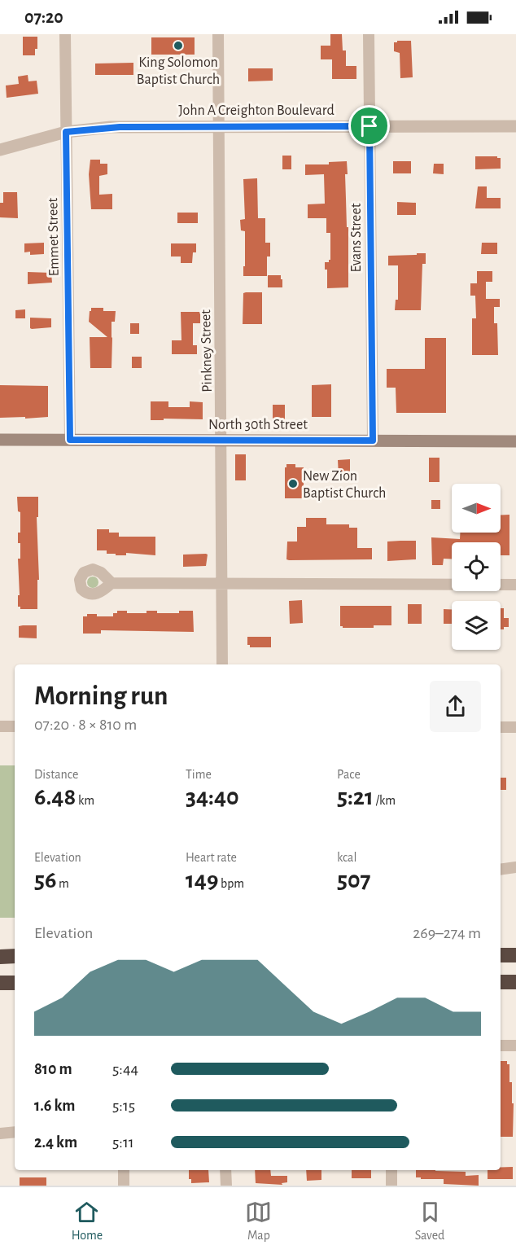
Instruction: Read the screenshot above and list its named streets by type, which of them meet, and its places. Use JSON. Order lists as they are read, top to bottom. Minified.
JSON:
{"streets":{"main road":["North 30th Street"],"street":["John A Creighton Boulevard","Emmet Street","Evans Street","Pinkney Street"]},"crossings":[["John A Creighton Boulevard","Emmet Street"],["John A Creighton Boulevard","Evans Street"],["John A Creighton Boulevard","Pinkney Street"],["Emmet Street","North 30th Street"],["Evans Street","North 30th Street"],["Pinkney Street","North 30th Street"]],"places":["King Solomon Baptist Church","New Zion Baptist Church"],"north":"right","page":{"status":"07:20","heading":["Morning run","07:20 · 8 × 810 m"],"stats":[["Distance","6.48 km"],["Time","34:40"],["Pace","5:21 /km"],["Elevation","56 m"],["Heart rate","149 bpm"],["kcal","507"]],"chart":["Elevation","269–274 m"],"list":[{"name":"810 m","note":"5:44"},{"name":"1.6 km","note":"5:15"},{"name":"2.4 km","note":"5:11"}],"tabs":["Home","Map","Saved"]}}
